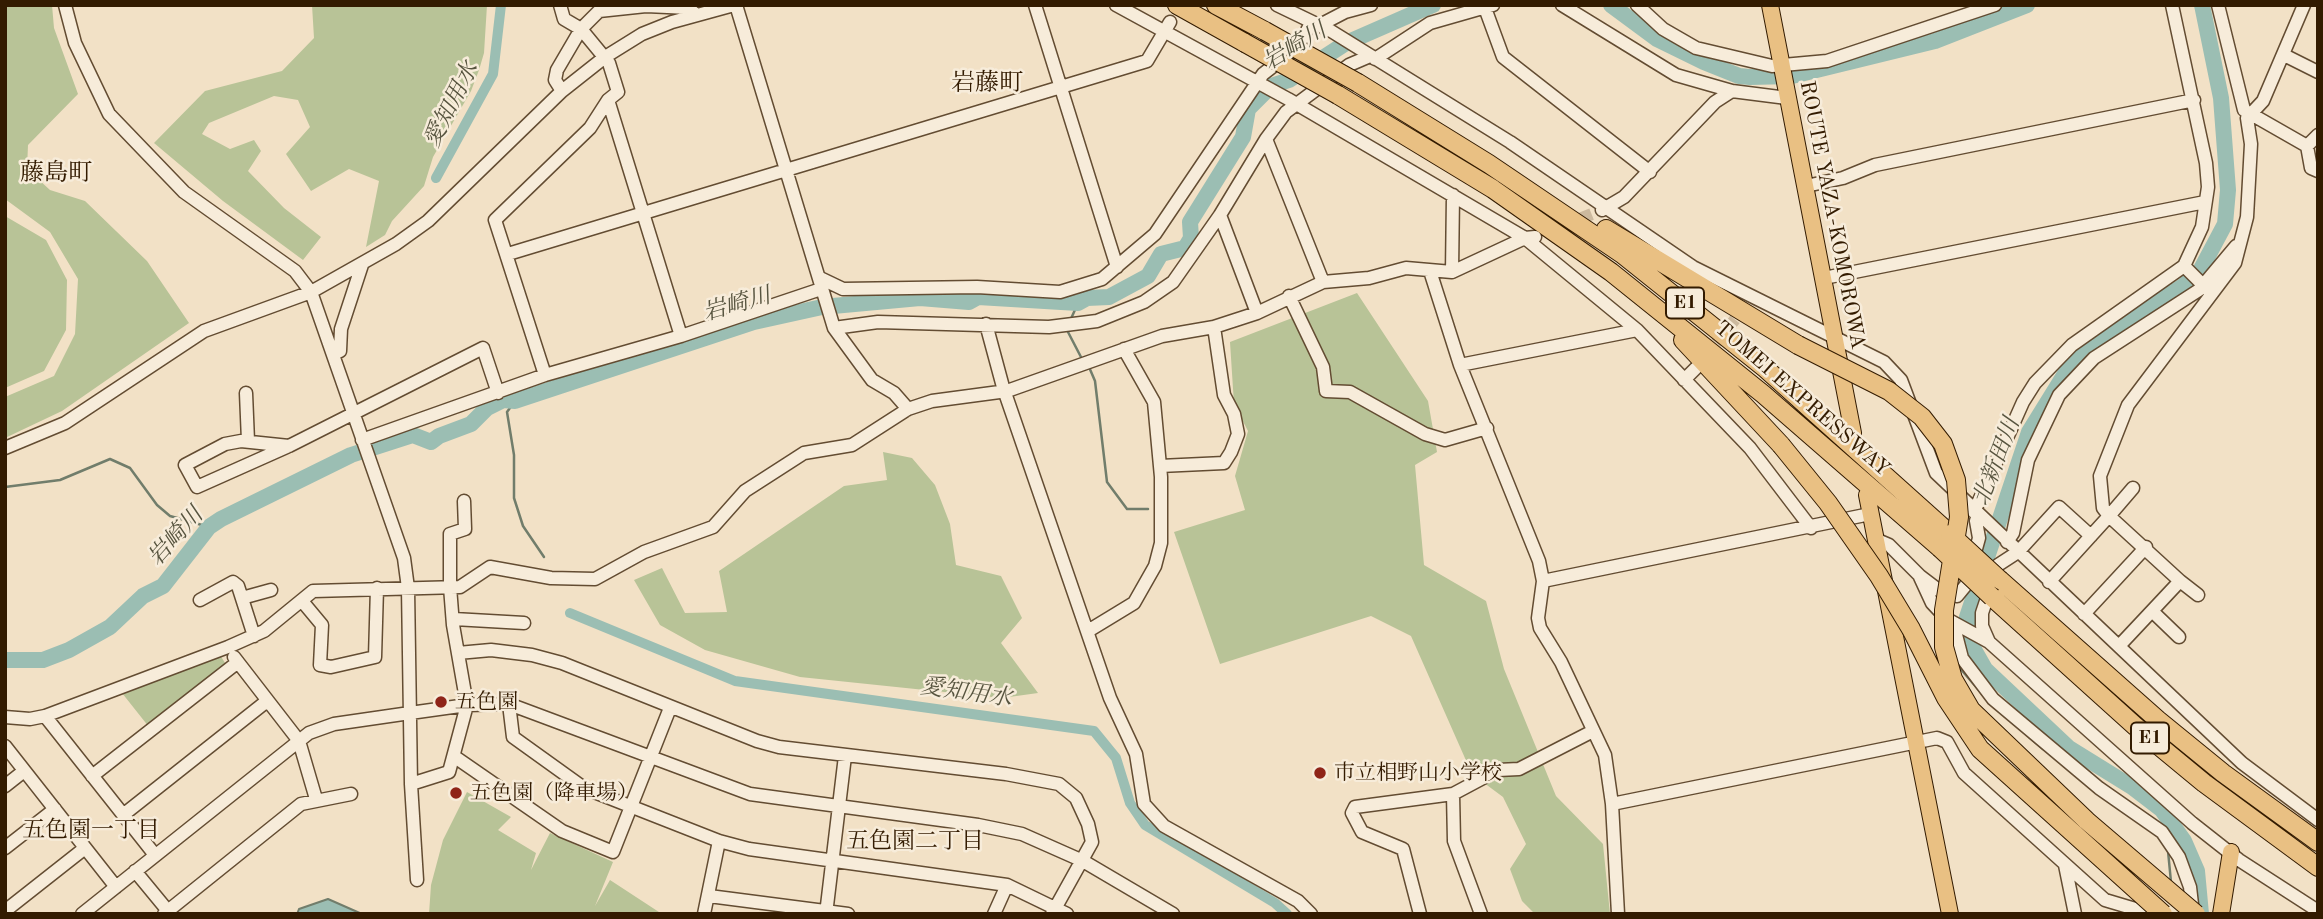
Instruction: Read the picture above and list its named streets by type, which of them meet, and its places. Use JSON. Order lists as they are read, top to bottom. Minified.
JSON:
{"streets":{"highway":["E1","TOMEI EXPRESSWAY"],"main road":["ROUTE YAZA-KOMOROWA"]},"districts":["岩藤町","藤島町","五色園一丁目","五色園二丁目"],"water":["岩崎川","愛知用水","北新田川"],"places":["五色園","市立相野山小学校","五色園（降車場）"]}
